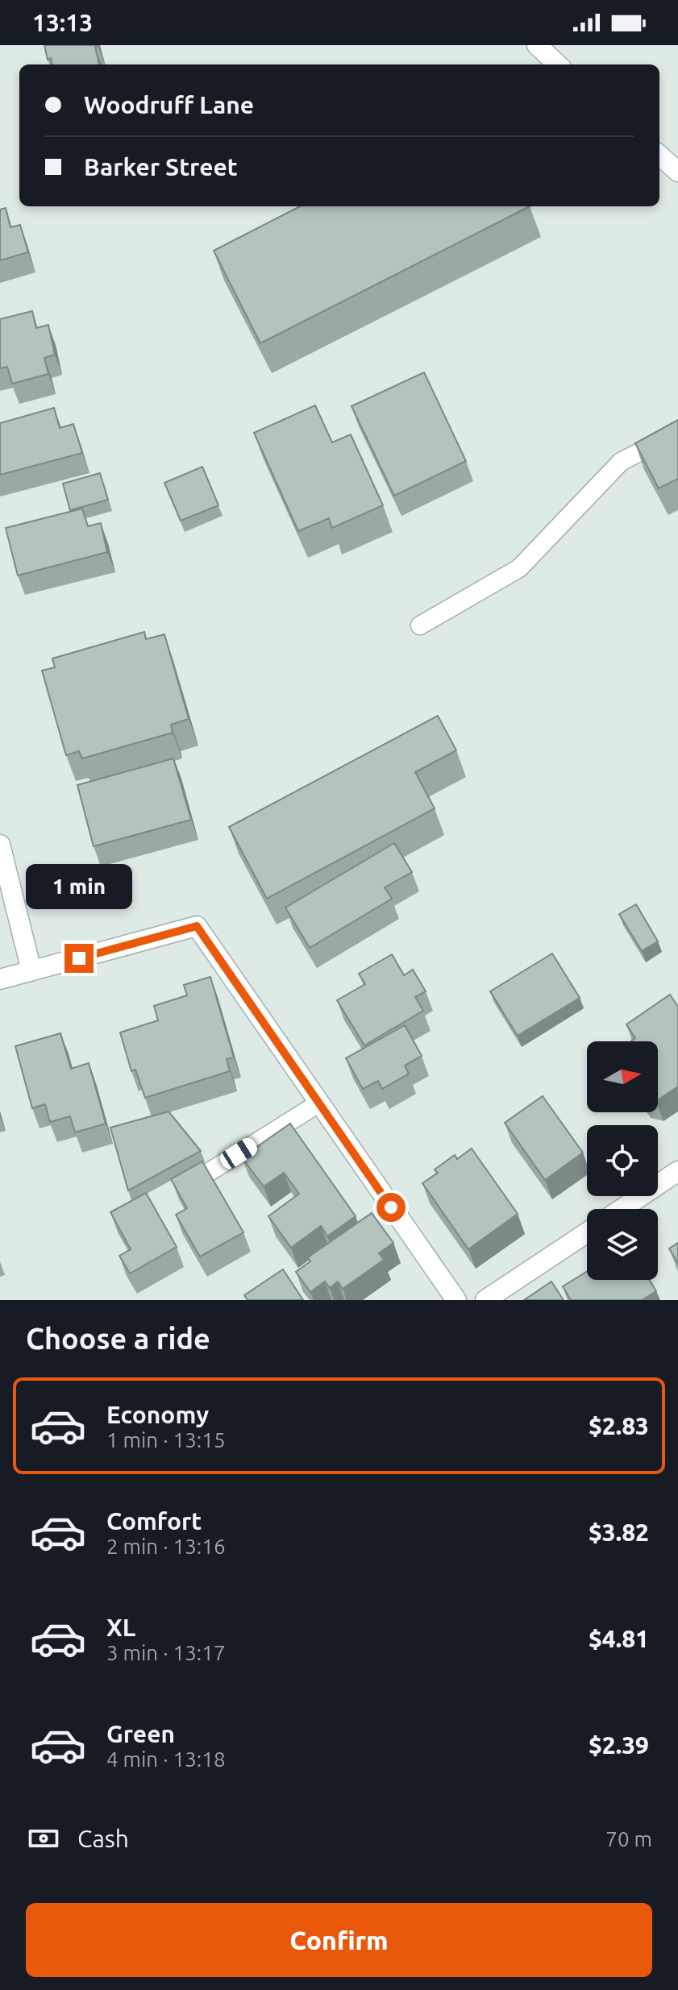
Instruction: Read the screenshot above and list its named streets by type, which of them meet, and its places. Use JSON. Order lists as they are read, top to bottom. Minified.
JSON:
{"north":"right","page":{"status":"13:13","banner":["Woodruff Lane","Barker Street"],"bubble":"1 min","heading":"Choose a ride","list":[{"name":"Economy","note":"1 min · 13:15","value":"$2.83"},{"name":"Comfort","note":"2 min · 13:16","value":"$3.82"},{"name":"XL","note":"3 min · 13:17","value":"$4.81"},{"name":"Green","note":"4 min · 13:18","value":"$2.39"}],"pay":["Cash","70 m"],"buttons":"Confirm"}}
